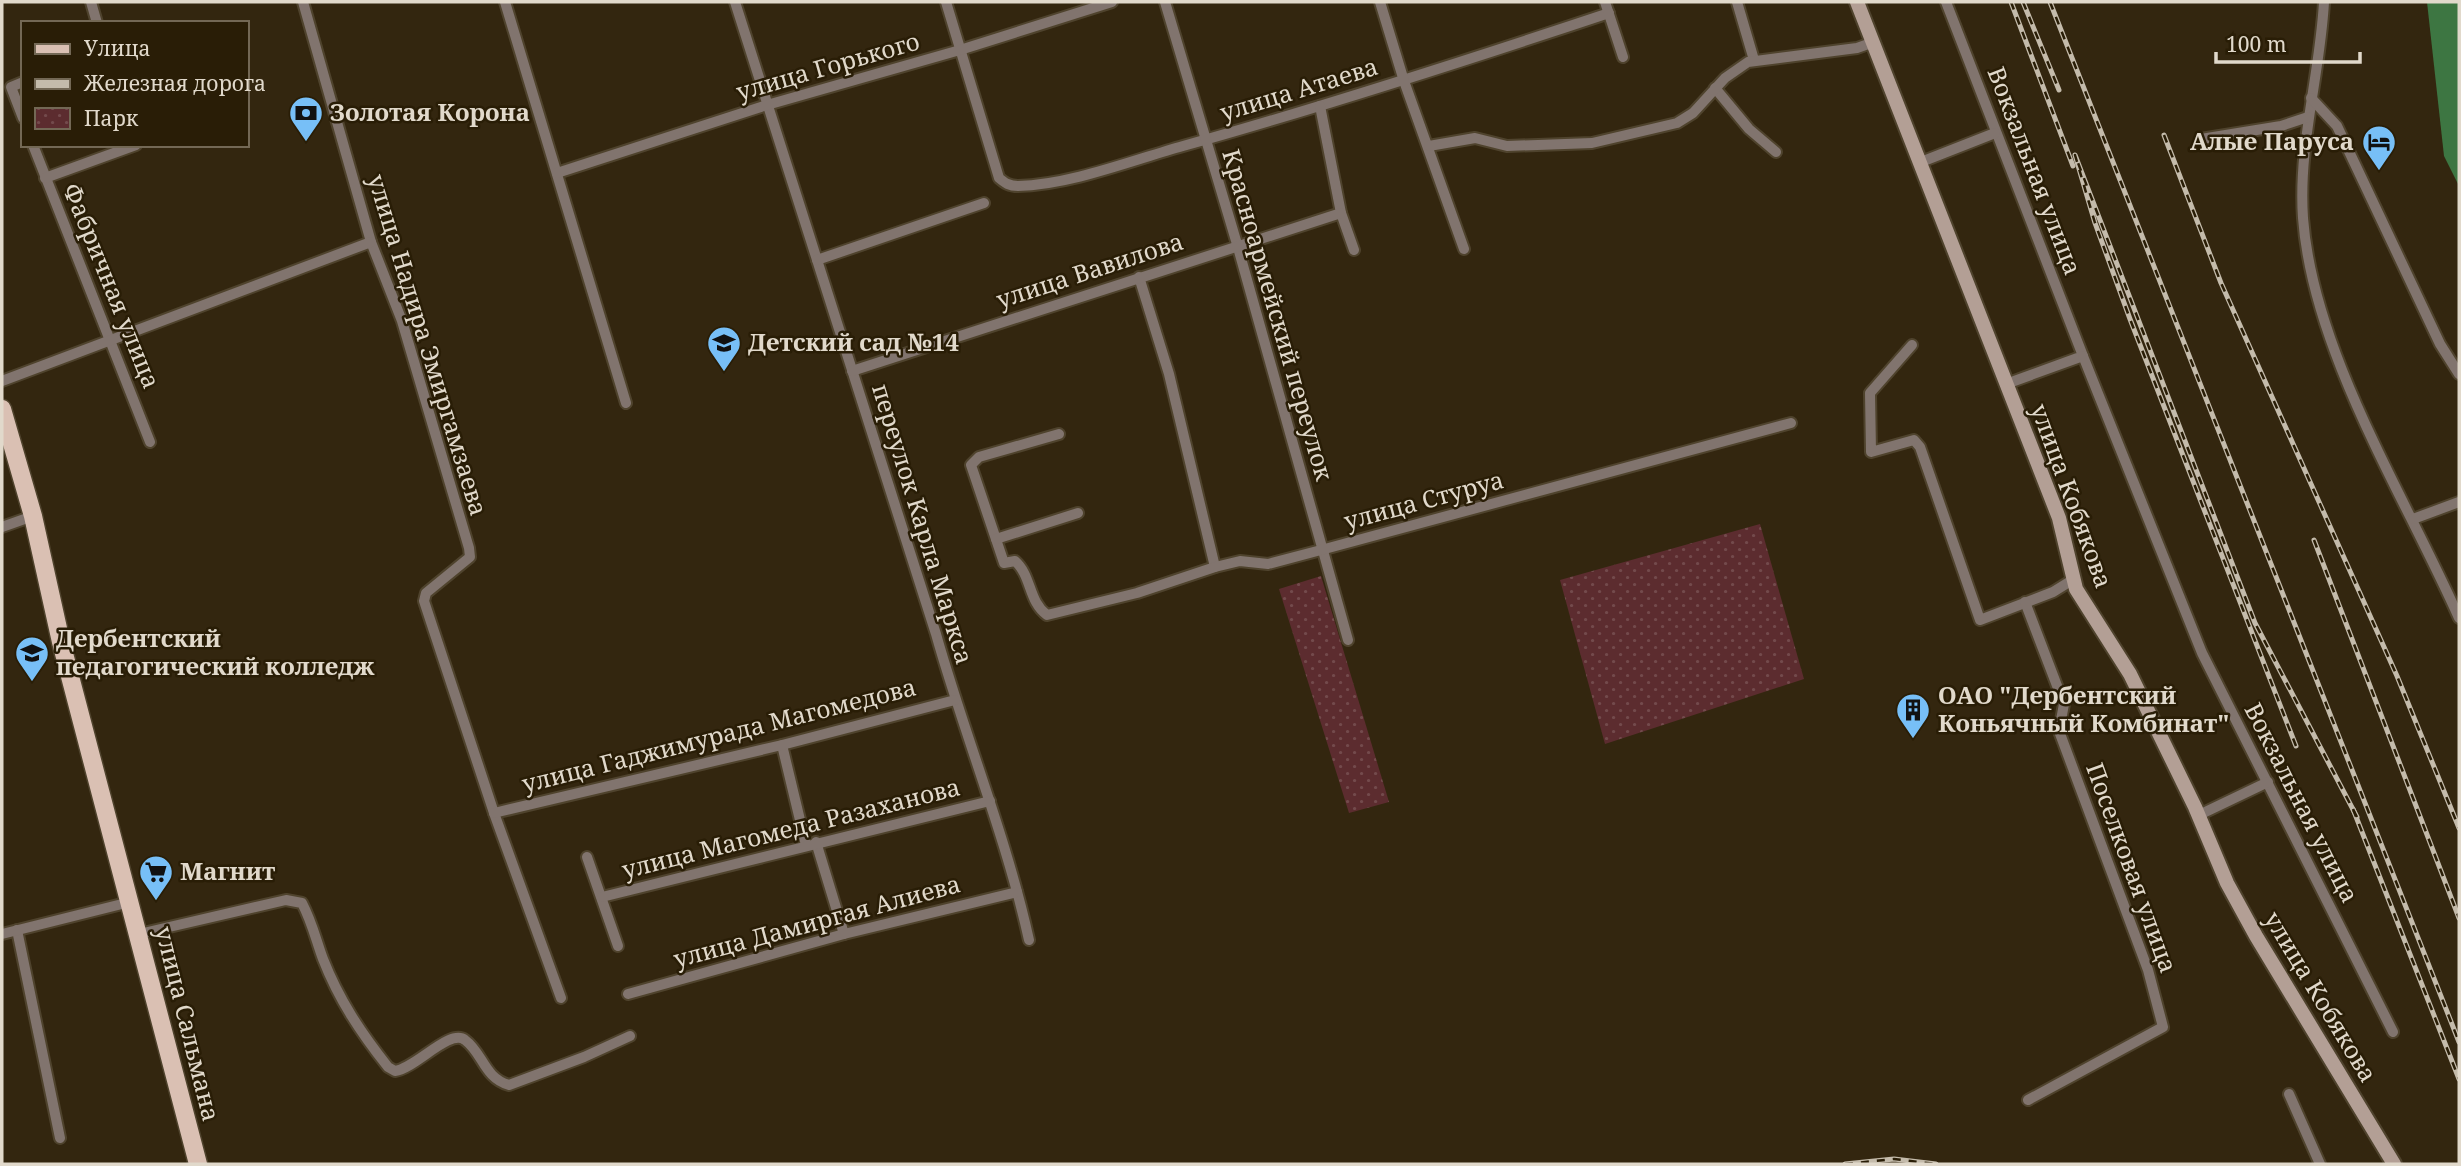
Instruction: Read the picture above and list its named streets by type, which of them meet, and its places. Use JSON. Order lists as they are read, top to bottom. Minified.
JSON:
{"streets":{"main road":["улица Сальмана"],"street":["улица Горького","улица Атаева","Вокзальная улица","улица Вавилова","Фабричная улица","Красноармейский переулок","улица Надира Эмиргамзаева","улица Кобякова","улица Стуруа","переулок Карла Маркса","улица Гаджимурада Магомедова","улица Магомеда Разаханова","Поселковая улица","улица Дамиргая Алиева"]},"crossings":[["улица Горького","улица Атаева"],["улица Горького","переулок Карла Маркса"],["улица Атаева","Красноармейский переулок"],["улица Вавилова","Красноармейский переулок"],["улица Вавилова","переулок Карла Маркса"],["Красноармейский переулок","улица Стуруа"],["улица Надира Эмиргамзаева","улица Гаджимурада Магомедова"],["переулок Карла Маркса","улица Гаджимурада Магомедова"],["переулок Карла Маркса","улица Магомеда Разаханова"],["переулок Карла Маркса","улица Дамиргая Алиева"]],"places":{"bank":["Золотая Корона"],"hotel":["Алые Паруса"],"school or university":["Детский сад №14","Дербентский педагогический колледж"],"building":["ОАО \"Дербентский Коньячный Комбинат\""],"supermarket":["Магнит"]},"legend":["Улица","Железная дорога","Парк"],"scale_bar":"100 m"}
